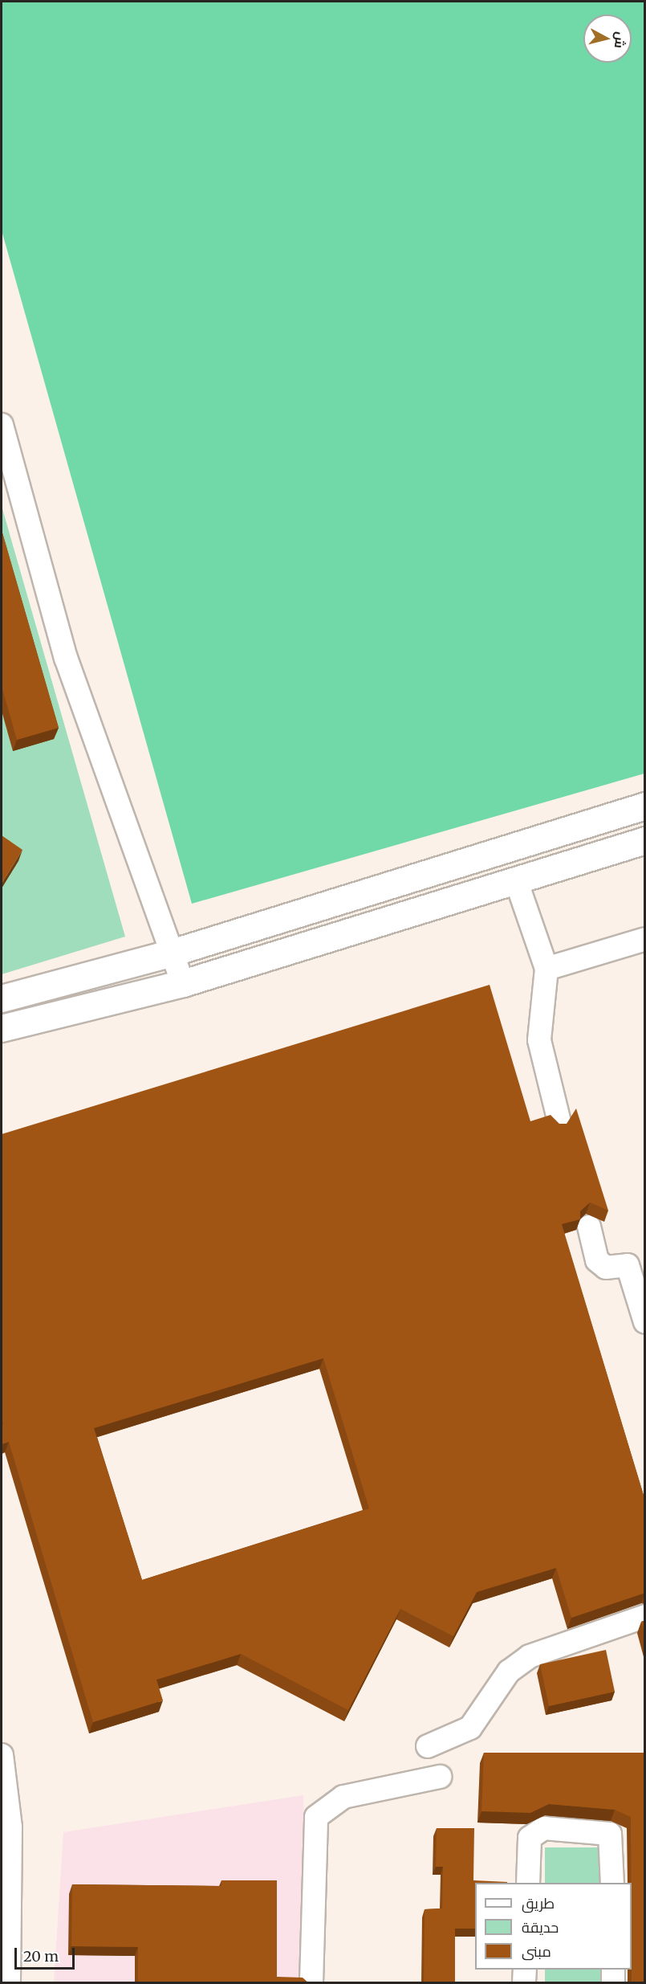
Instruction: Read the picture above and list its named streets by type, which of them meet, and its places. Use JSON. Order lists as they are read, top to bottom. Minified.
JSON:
{"legend":["طريق","حديقة","مبنى"],"scale_bar":"20 m","north":"right"}
